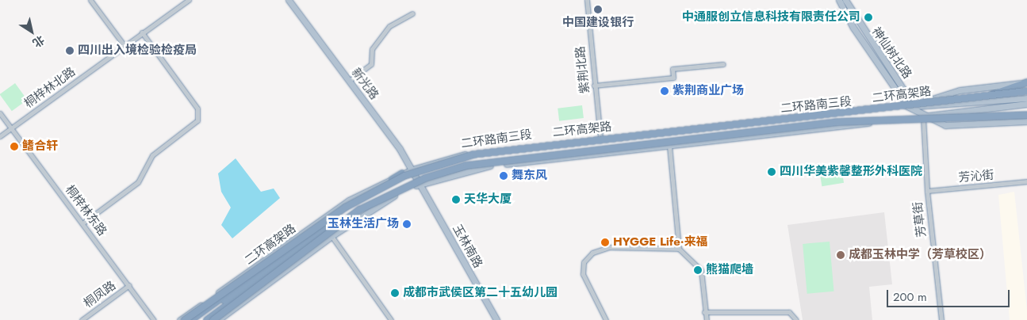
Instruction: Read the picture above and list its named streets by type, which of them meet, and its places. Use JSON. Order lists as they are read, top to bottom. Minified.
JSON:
{"streets":{"highway":["二环高架路"],"main road":["神仙树北路","新光路","二环路南三段","玉林南路"],"street":["紫荆北路","桐梓林北路","芳沁街","桐梓林东路","芳草街","桐凤路"]},"crossings":[["神仙树北路","二环路南三段"],["神仙树北路","芳草街"],["紫荆北路","二环路南三段"],["新光路","二环路南三段"],["新光路","玉林南路"],["桐梓林北路","桐梓林东路"],["二环高架路","二环路南三段"],["二环路南三段","芳草街"],["二环路南三段","玉林南路"],["芳沁街","芳草街"],["桐梓林东路","桐凤路"]],"places":["中国建设银行","中通服创立信息科技有限责任公司","四川出入境检验检疫局","紫荆商业广场","鳍合轩","四川华美紫馨整形外科医院","舞东风","天华大厦","玉林生活广场","HYGGE Life·来福","成都玉林中学（芳草校区）","熊猫爬墙","成都市武侯区第二十五幼儿园"],"scale_bar":"200 m","north":"bottom right"}
